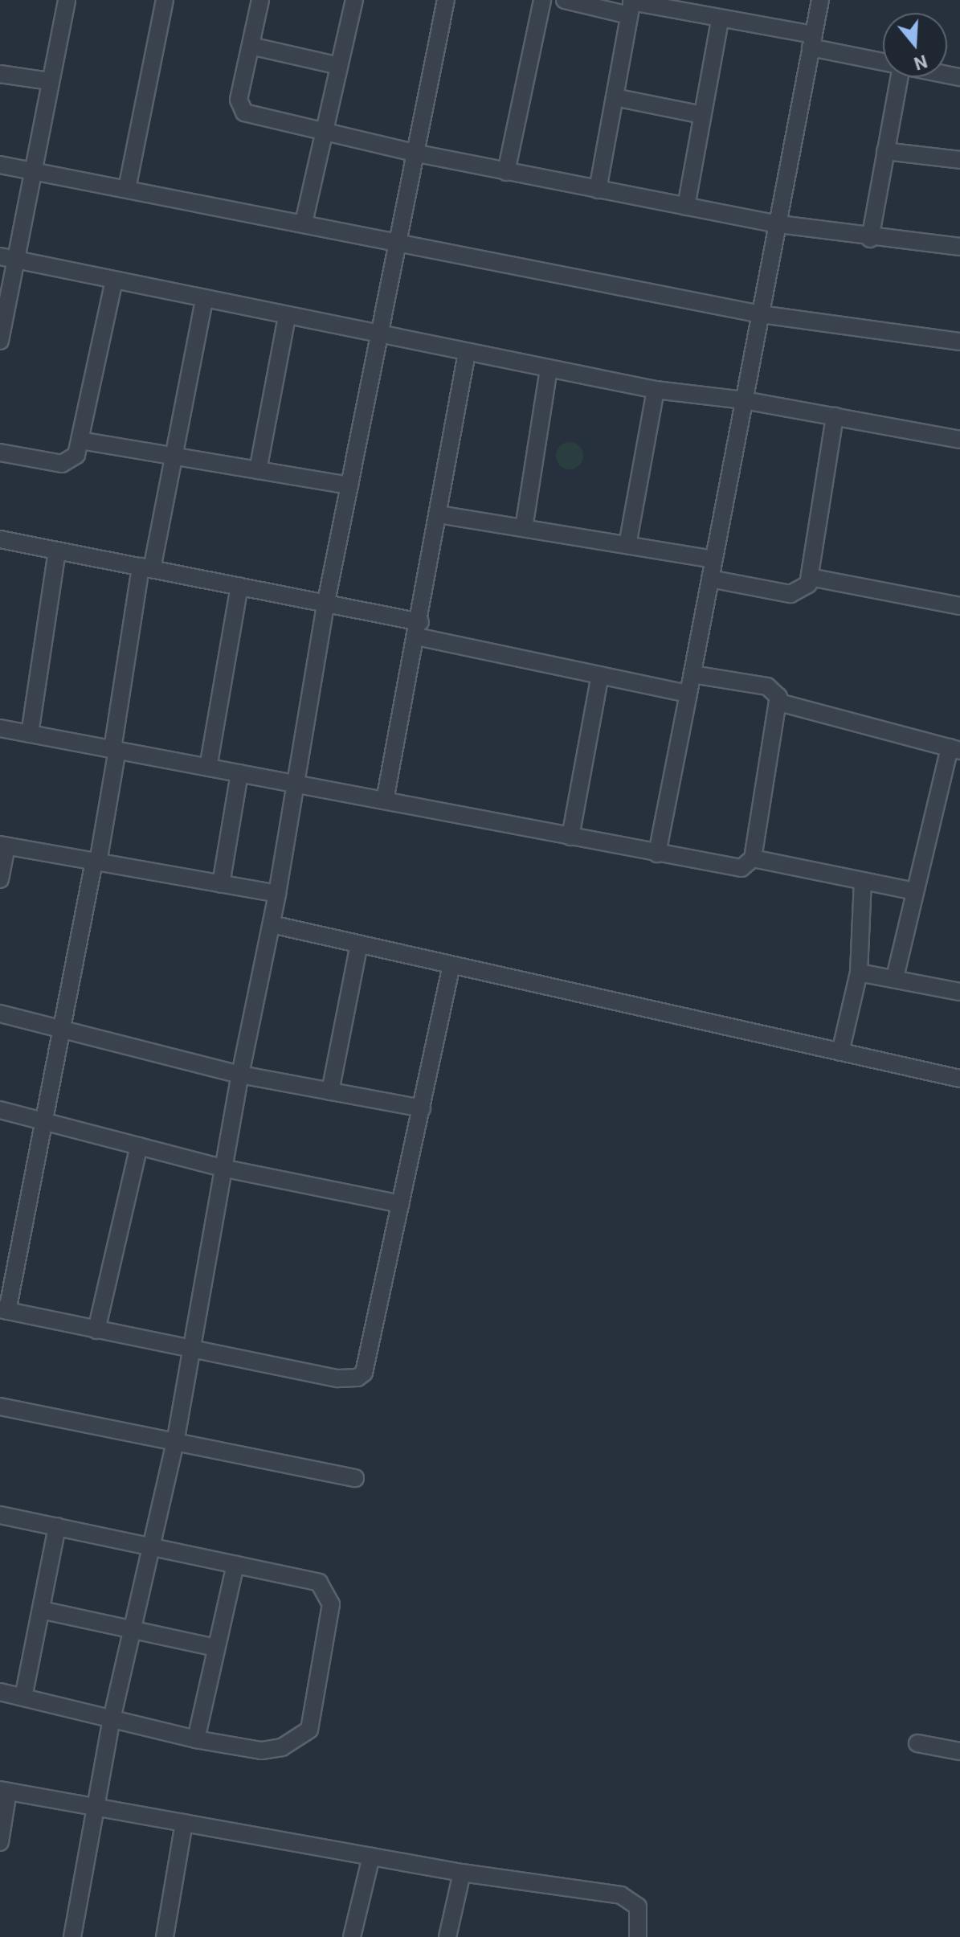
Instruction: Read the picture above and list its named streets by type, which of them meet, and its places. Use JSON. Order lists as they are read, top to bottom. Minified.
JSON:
{"north":"bottom"}
